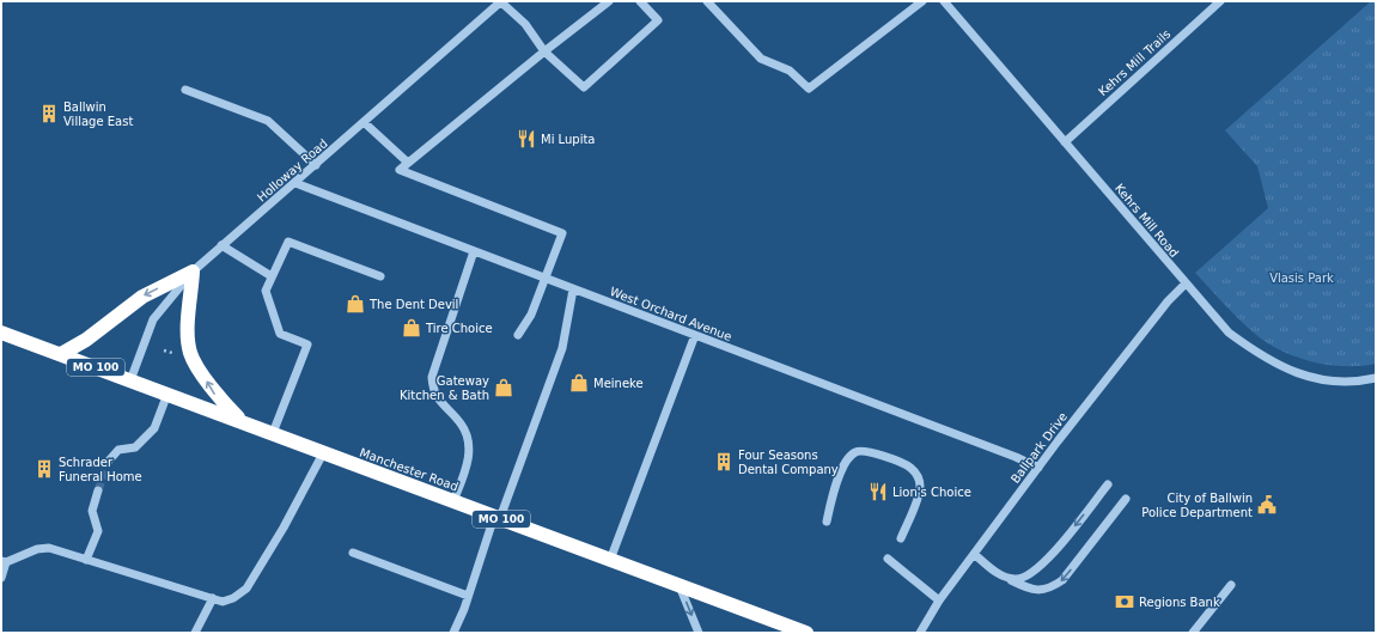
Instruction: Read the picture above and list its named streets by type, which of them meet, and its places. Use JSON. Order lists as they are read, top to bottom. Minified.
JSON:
{"streets":{"highway":["MO 100","Manchester Road"],"street":["Kehrs Mill Trails","Holloway Road","Kehrs Mill Road","West Orchard Avenue","Ballpark Drive"]},"crossings":[["Kehrs Mill Trails","Kehrs Mill Road"],["Holloway Road","West Orchard Avenue"],["Holloway Road","Manchester Road"],["Kehrs Mill Road","Ballpark Drive"],["West Orchard Avenue","Ballpark Drive"]],"parks":["Vlasis Park"],"places":{"building":["Ballwin Village East","Four Seasons Dental Company","Schrader Funeral Home"],"restaurant":["Mi Lupita","Lion's Choice"],"shop":["The Dent Devil","Tire Choice","Meineke","Gateway Kitchen & Bath"],"public building":["City of Ballwin Police Department"],"bank":["Regions Bank"]}}
